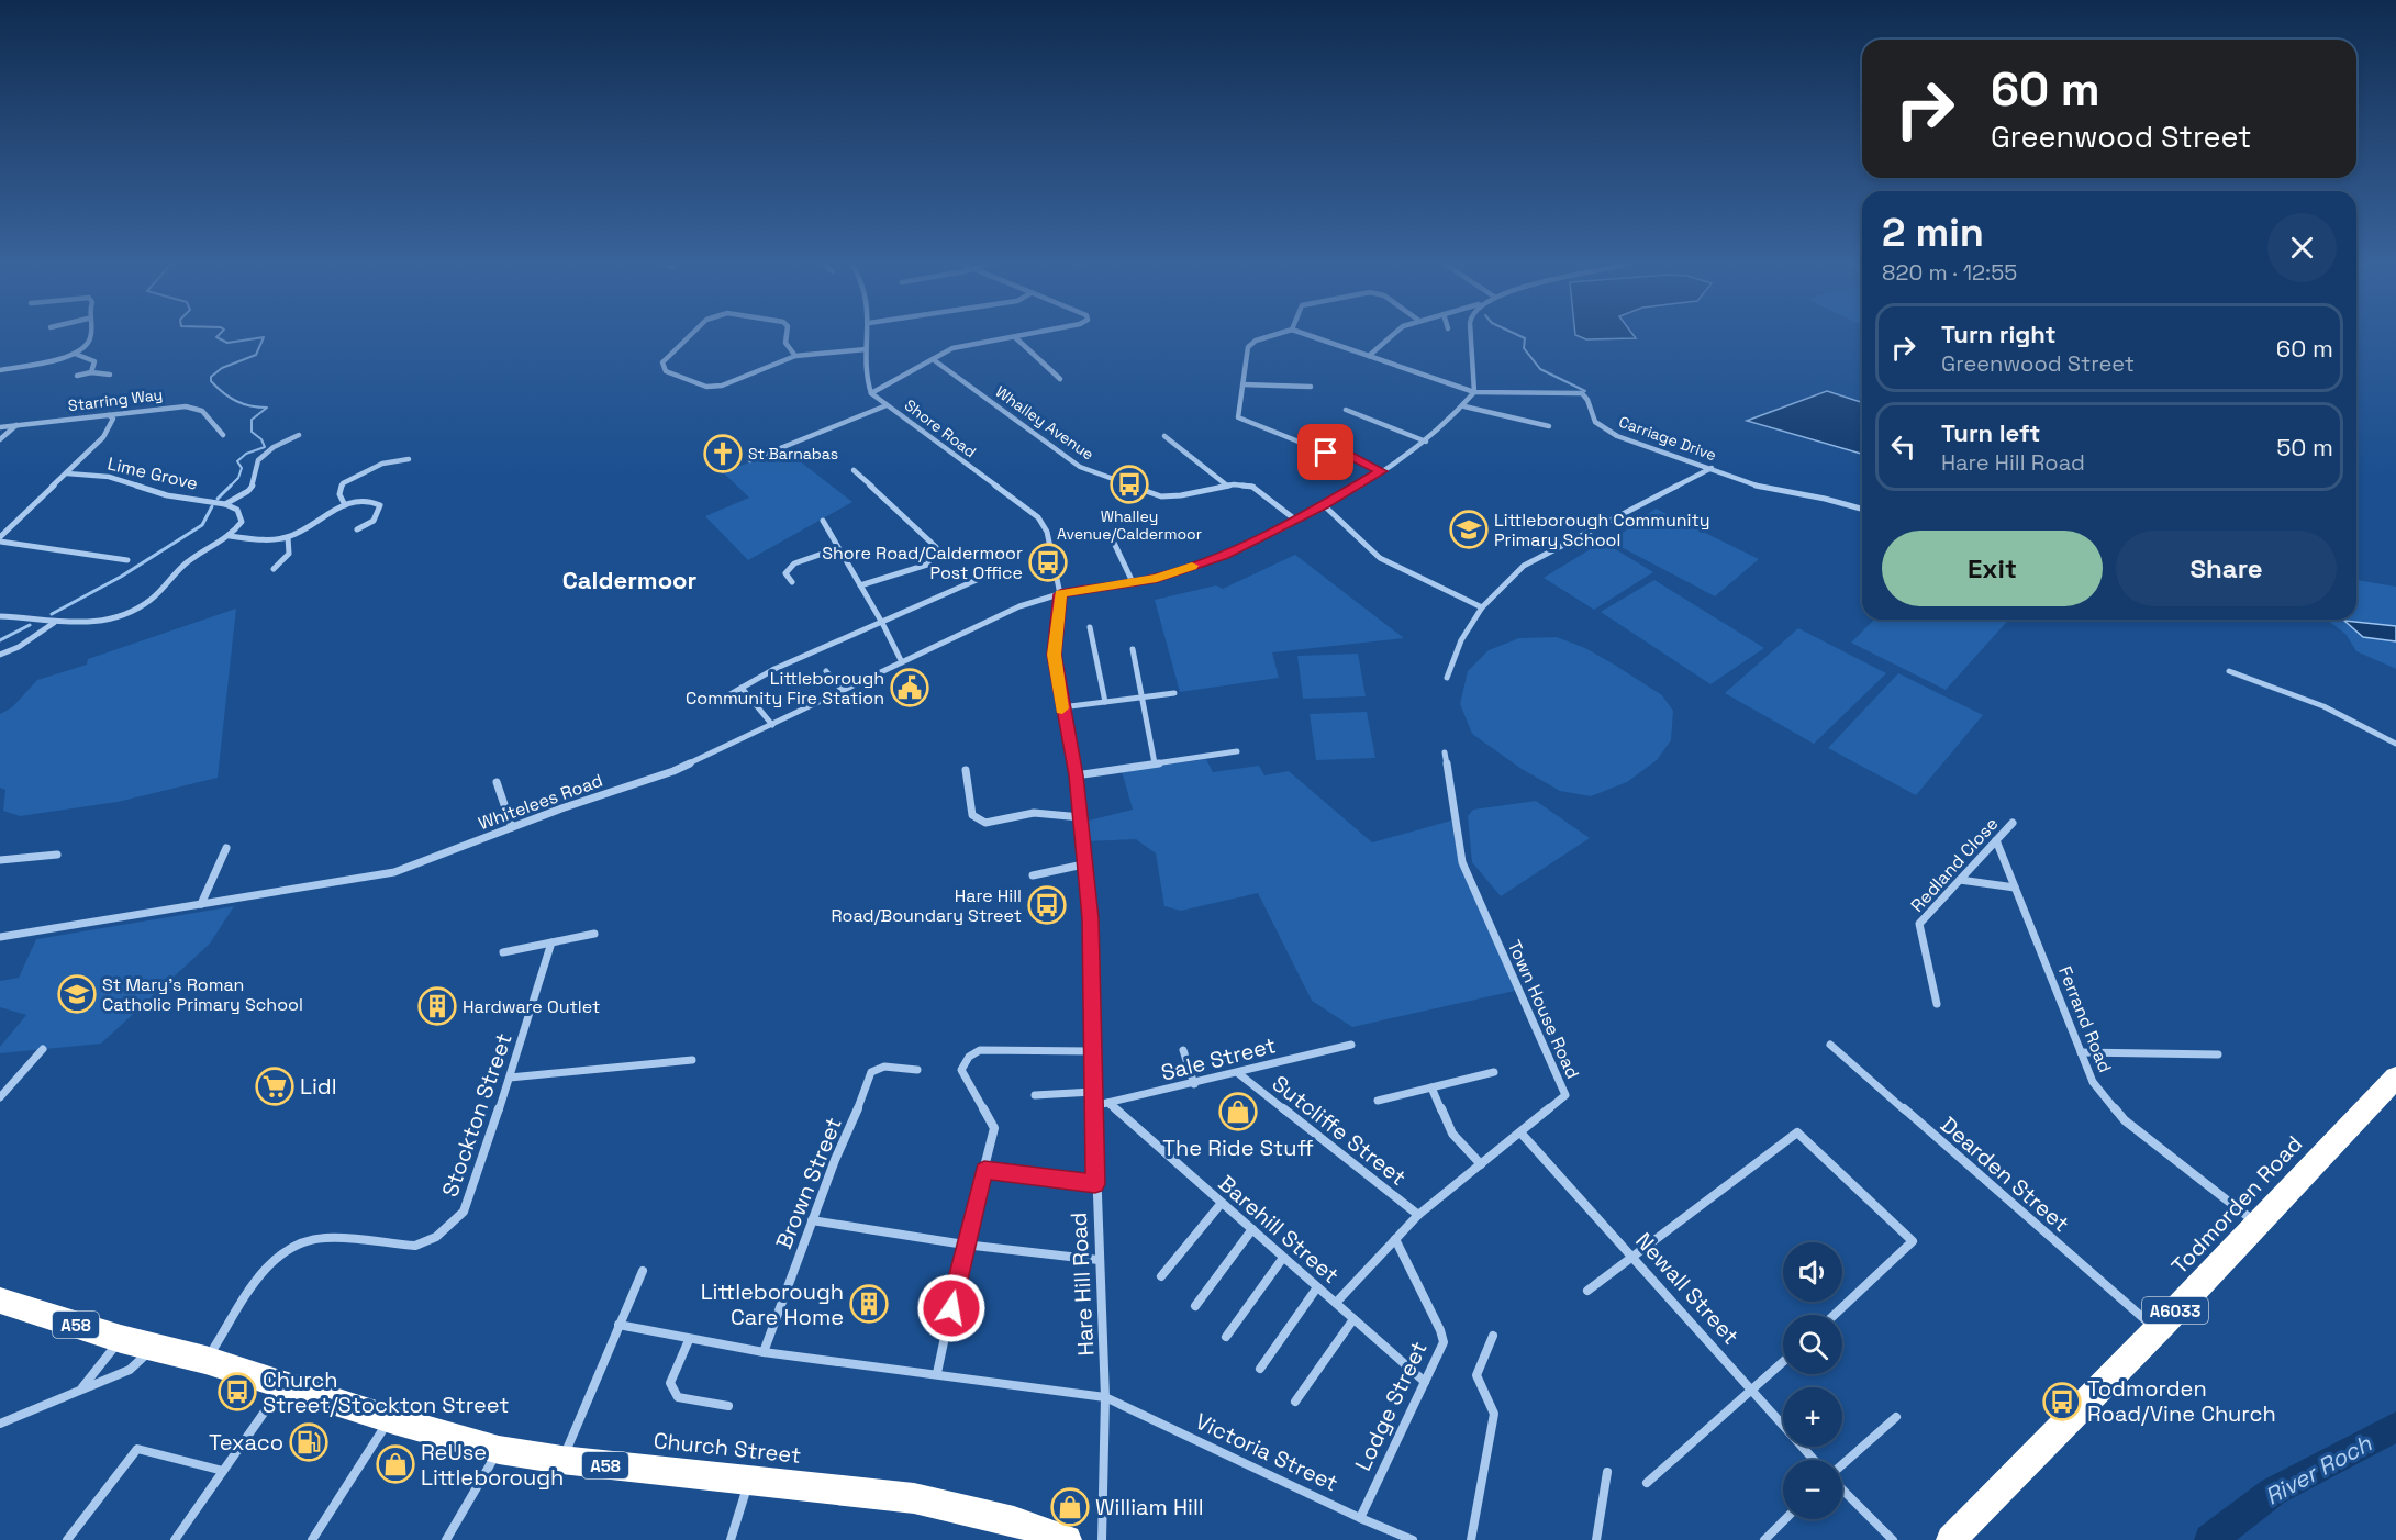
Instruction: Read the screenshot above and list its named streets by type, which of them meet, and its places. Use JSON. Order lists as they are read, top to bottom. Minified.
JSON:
{"streets":{"highway":["Todmorden Road","A6033","A58","Church Street"],"street":["Starring Way","Whalley Avenue","Shore Road","Carriage Drive","Lime Grove","Whitelees Road","Redland Close","Town House Road","Ferrand Road","Sale Street","Stockton Street","Sutcliffe Street","Dearden Street","Brown Street","Barehill Street","Hare Hill Road","Newall Street","Lodge Street","Victoria Street"]},"crossings":[["Whalley Avenue","Whitelees Road"],["Shore Road","Whitelees Road"],["Shore Road","Hare Hill Road"],["Carriage Drive","Whitelees Road"],["Whitelees Road","Hare Hill Road"],["Redland Close","Ferrand Road"],["Town House Road","Sutcliffe Street"],["Town House Road","Barehill Street"],["Town House Road","Newall Street"],["Town House Road","Lodge Street"],["Ferrand Road","Todmorden Road"],["Sale Street","Sutcliffe Street"],["Sale Street","Barehill Street"],["Sale Street","Hare Hill Road"],["Stockton Street","Church Street"],["Dearden Street","Todmorden Road"],["Brown Street","Victoria Street"],["Barehill Street","Lodge Street"],["Hare Hill Road","Victoria Street"],["A58","Church Street"],["Lodge Street","Victoria Street"]],"districts":["Caldermoor"],"water":["River Roch"],"places":{"church":["St Barnabas"],"bus stop":["Whalley Avenue/Caldermoor","Shore Road/Caldermoor Post Office","Hare Hill Road/Boundary Street","Church Street/Stockton Street","Todmorden Road/Vine Church"],"school or university":["Littleborough Community Primary School","St Mary's Roman Catholic Primary School"],"public building":["Littleborough Community Fire Station"],"building":["Hardware Outlet","Littleborough Care Home"],"supermarket":["Lidl"],"shop":["The Ride Stuff","ReUse Littleborough","William Hill"],"fuel station":["Texaco"]},"page":{"turn":["60 m","Greenwood Street"],"heading":["2 min","820 m · 12:55"],"list":[{"name":"Turn right","note":"Greenwood Street","value":"60 m"},{"name":"Turn left","note":"Hare Hill Road","value":"50 m"}],"buttons":["Exit","Share"],"map_buttons":["+","−"]}}
